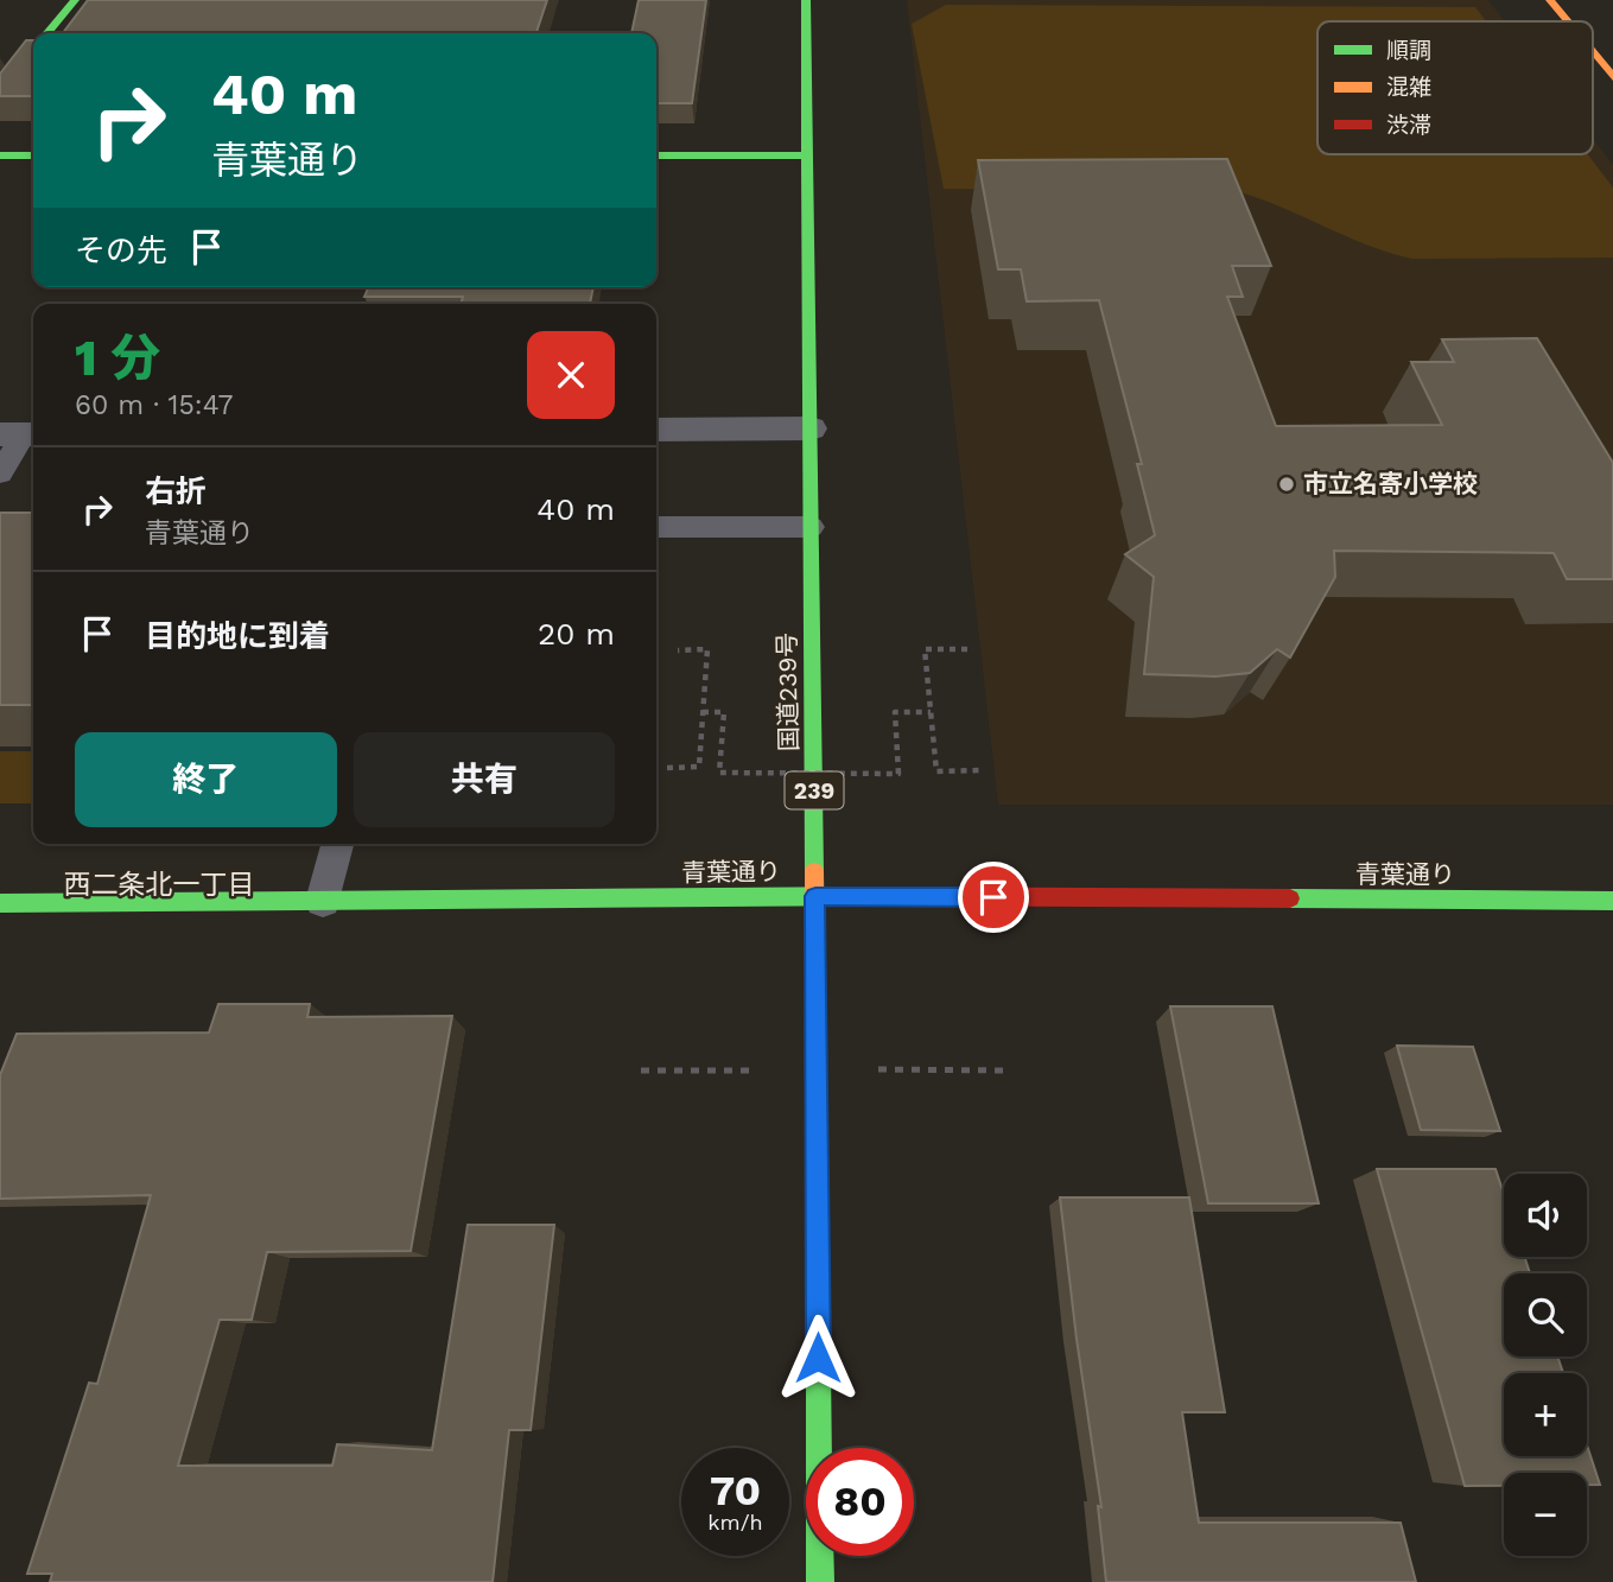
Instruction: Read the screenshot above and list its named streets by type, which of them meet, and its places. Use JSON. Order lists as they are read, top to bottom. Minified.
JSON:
{"streets":{"main road":["国道239号","239","青葉通り"]},"crossings":[["国道239号","青葉通り"]],"districts":["西二条北一丁目"],"places":["市立名寄小学校"],"legend":["順調","混雑","渋滞"],"page":{"turn":["40 m","青葉通り"],"then":"その先","heading":["1 分","60 m · 15:47"],"list":[{"name":"右折","note":"青葉通り","value":"40 m"},{"name":"目的地に到着","value":"20 m"}],"buttons":["終了","共有"],"map_buttons":["+","−"],"speed":"70 km/h","limit":"80"}}
